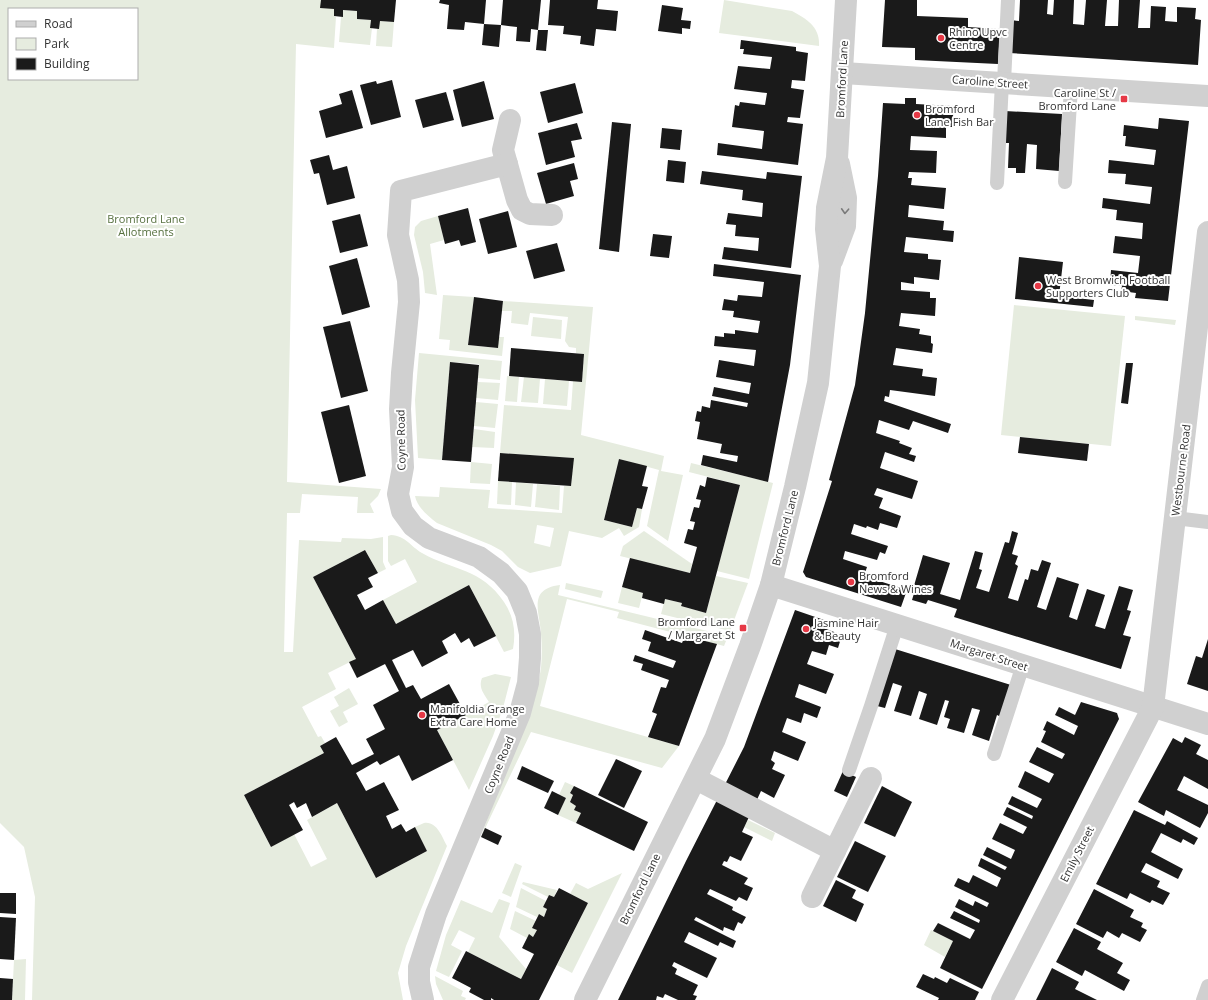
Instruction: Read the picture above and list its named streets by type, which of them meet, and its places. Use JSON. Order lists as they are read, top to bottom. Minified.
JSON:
{"streets":{"street":["Bromford Lane","Caroline Street","Coyne Road","Westbourne Road","Margaret Street","Emily Street"]},"crossings":[["Bromford Lane","Caroline Street"],["Bromford Lane","Margaret Street"],["Westbourne Road","Margaret Street"],["Westbourne Road","Emily Street"],["Margaret Street","Emily Street"]],"parks":["Bromford Lane Allotments"],"places":{"other":["Rhino Upvc Centre","Bromford Lane Fish Bar","West Bromwich Football Supporters Club","Bromford News & Wines","Jasmine Hair & Beauty","Manifoldia Grange Extra Care Home"],"transit":["Caroline St / Bromford Lane","Bromford Lane / Margaret St"]},"legend":["Road","Park","Building"]}
